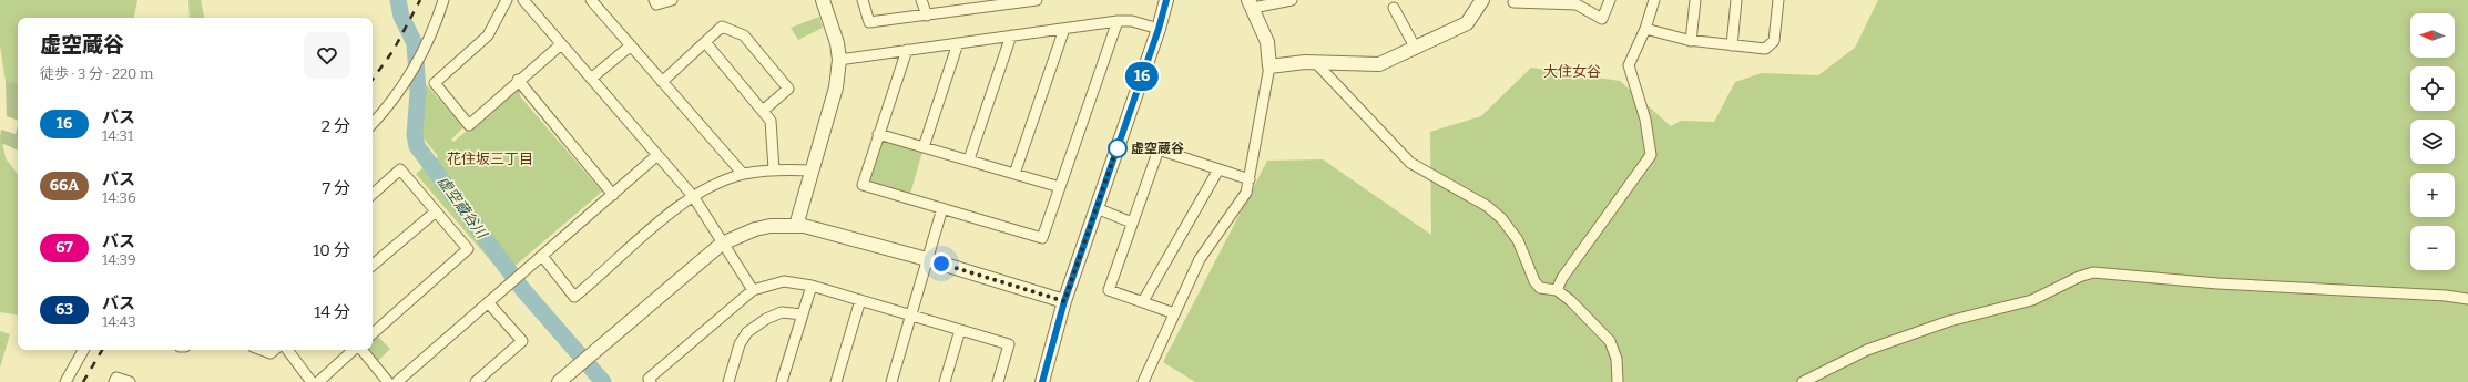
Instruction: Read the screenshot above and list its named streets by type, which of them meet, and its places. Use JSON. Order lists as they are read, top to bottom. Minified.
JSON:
{"districts":["大住女谷","花住坂三丁目"],"water":["虚空蔵谷川"],"places":["虚空蔵谷"],"lines":["bus line 16"],"north":"left","page":{"on_map":"16","map_buttons":["+","−"],"heading":["虚空蔵谷","徒歩 · 3 分 · 220 m"],"list":[{"mark":"16","name":"バス","note":"14:31","value":"2 分"},{"mark":"66A","name":"バス","note":"14:36","value":"7 分"},{"mark":"67","name":"バス","note":"14:39","value":"10 分"},{"mark":"63","name":"バス","note":"14:43","value":"14 分"}]}}
